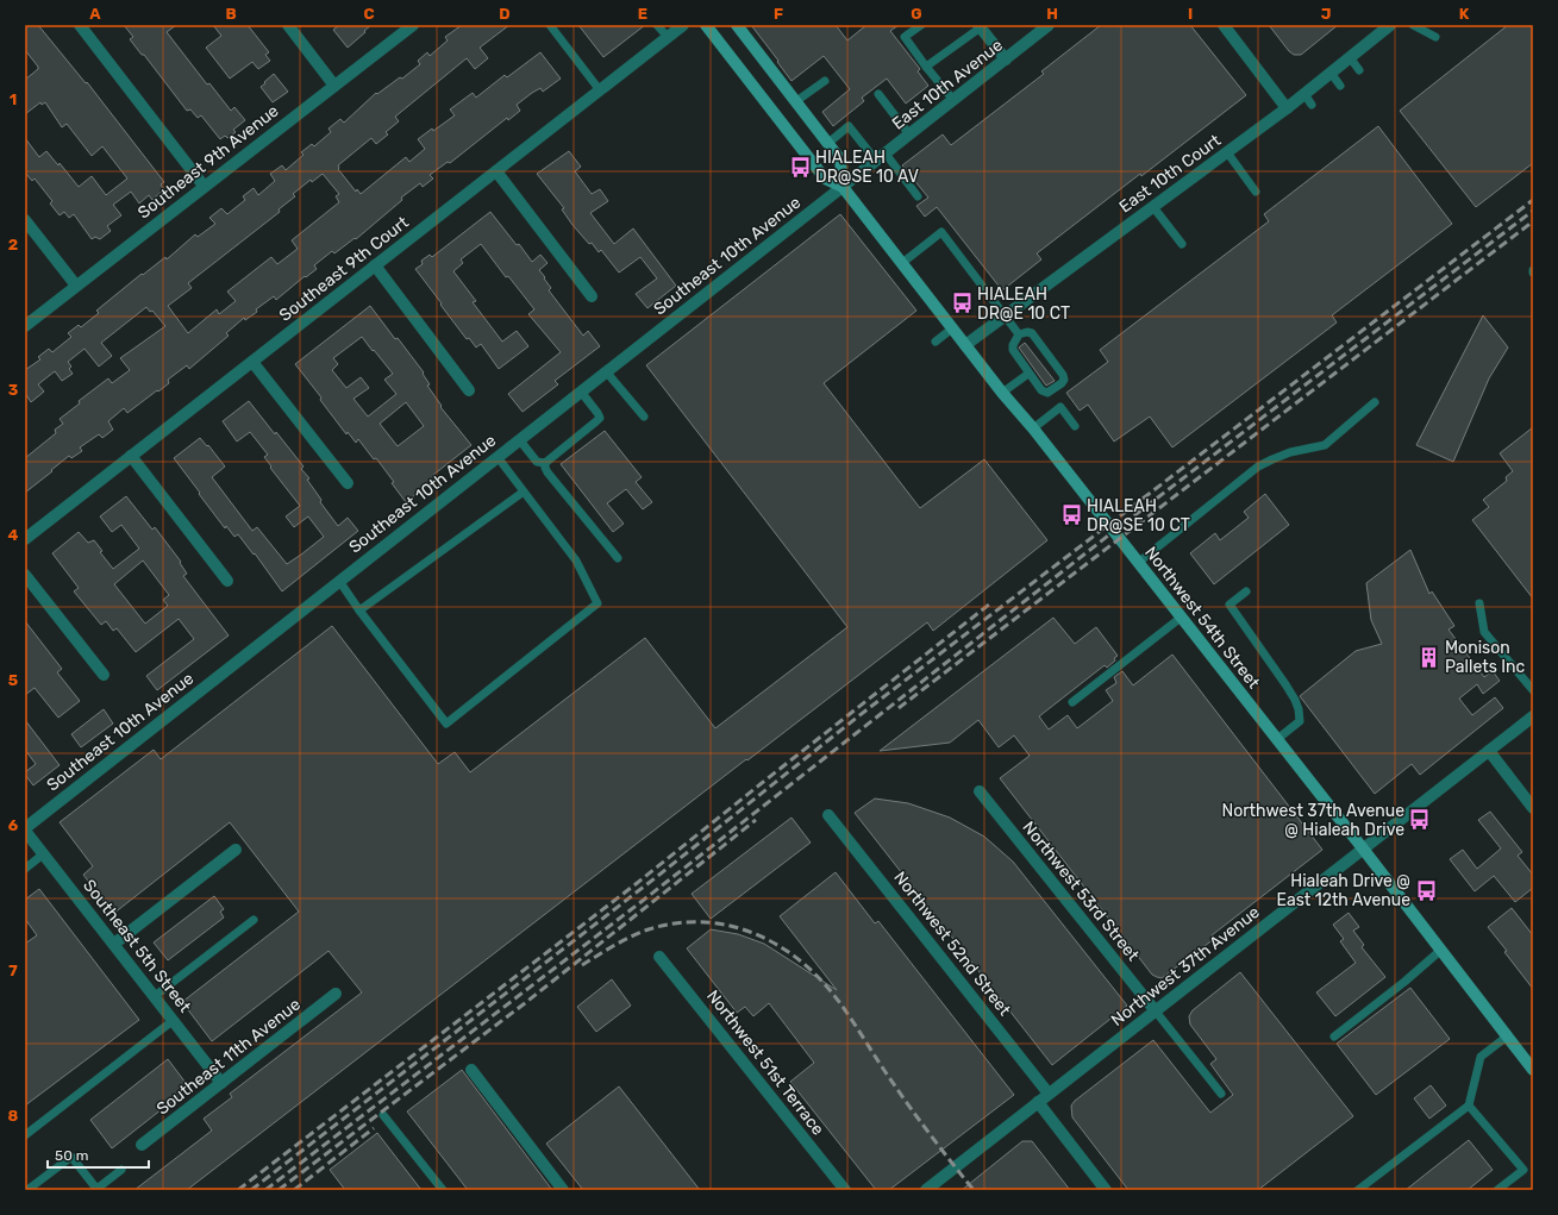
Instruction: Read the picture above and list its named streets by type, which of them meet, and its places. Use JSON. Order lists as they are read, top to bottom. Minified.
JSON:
{"streets":{"main road":["Northwest 54th Street"],"street":["East 10th Avenue","Southeast 9th Avenue","East 10th Court","Southeast 10th Avenue","Southeast 9th Court","Northwest 53rd Street","Northwest 52nd Street","Southeast 5th Street","Northwest 37th Avenue","Southeast 11th Avenue","Northwest 51st Terrace"]},"crossings":[["East 10th Avenue","Southeast 10th Avenue"],["East 10th Avenue","Northwest 54th Street"],["East 10th Court","Northwest 54th Street"],["Southeast 10th Avenue","Northwest 54th Street"],["Southeast 10th Avenue","Southeast 5th Street"],["Northwest 54th Street","Northwest 37th Avenue"],["Northwest 53rd Street","Northwest 37th Avenue"],["Northwest 52nd Street","Northwest 37th Avenue"],["Southeast 5th Street","Southeast 11th Avenue"]],"places":{"bus stop":["HIALEAH DR@SE 10 AV","HIALEAH DR@E 10 CT","HIALEAH DR@SE 10 CT","Northwest 37th Avenue @ Hialeah Drive","Hialeah Drive @ East 12th Avenue"],"building":["Monison Pallets Inc"]},"scale_bar":"50 m","grid":{"columns":["A","B","C","D","E","F","G","H","I","J","K"],"rows":["1","2","3","4","5","6","7","8"]}}
